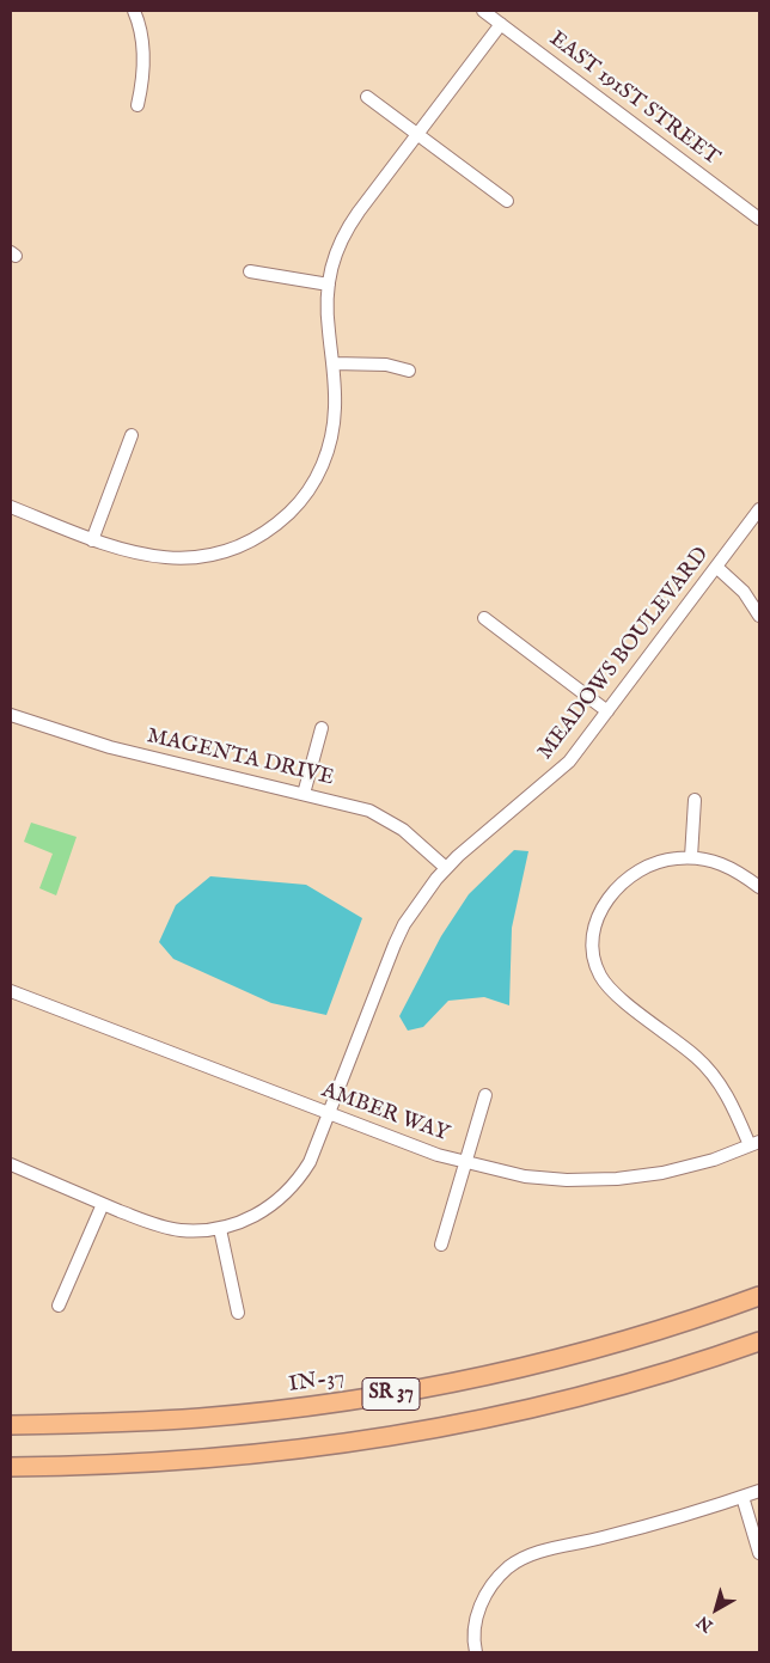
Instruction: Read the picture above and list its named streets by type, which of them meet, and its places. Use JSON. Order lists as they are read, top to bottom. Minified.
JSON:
{"streets":{"highway":["IN-37","SR 37"],"street":["EAST 191ST STREET","MEADOWS BOULEVARD","MAGENTA DRIVE","AMBER WAY"]},"crossings":[["MEADOWS BOULEVARD","MAGENTA DRIVE"],["MEADOWS BOULEVARD","AMBER WAY"]],"north":"bottom left"}
